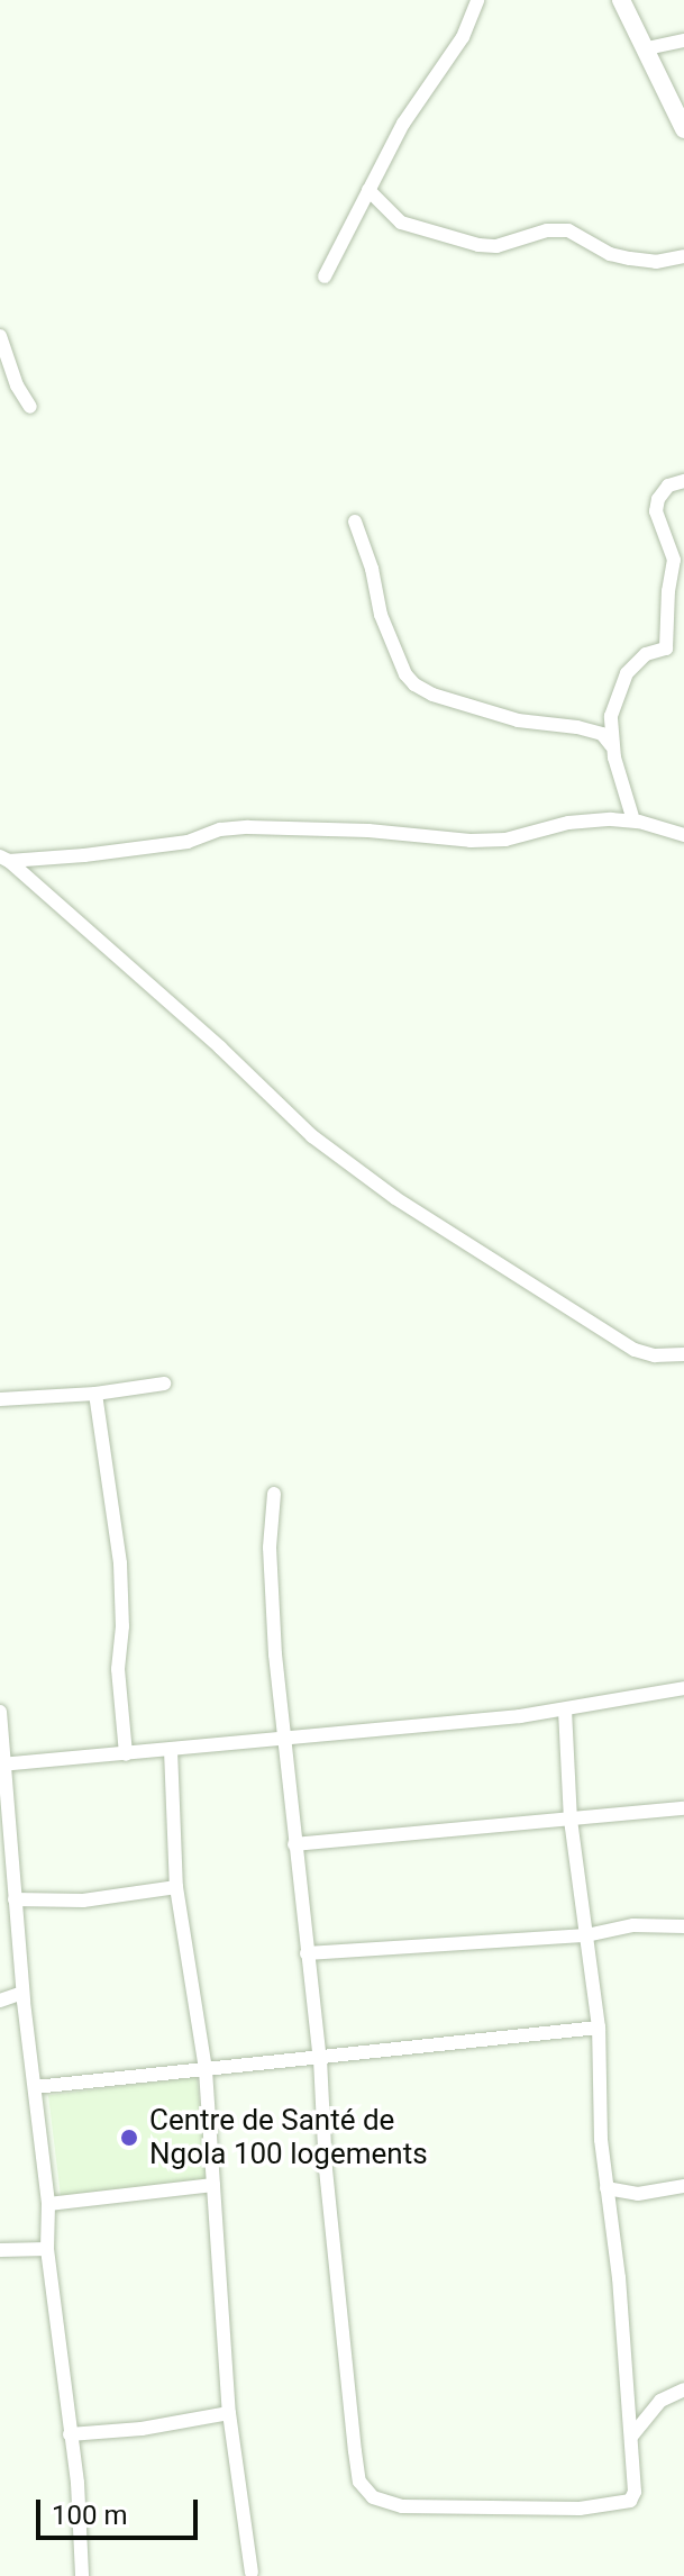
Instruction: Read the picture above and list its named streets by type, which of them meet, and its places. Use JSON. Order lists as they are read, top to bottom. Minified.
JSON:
{"places":["Centre de Santé de Ngola 100 logements"],"scale_bar":"100 m"}
